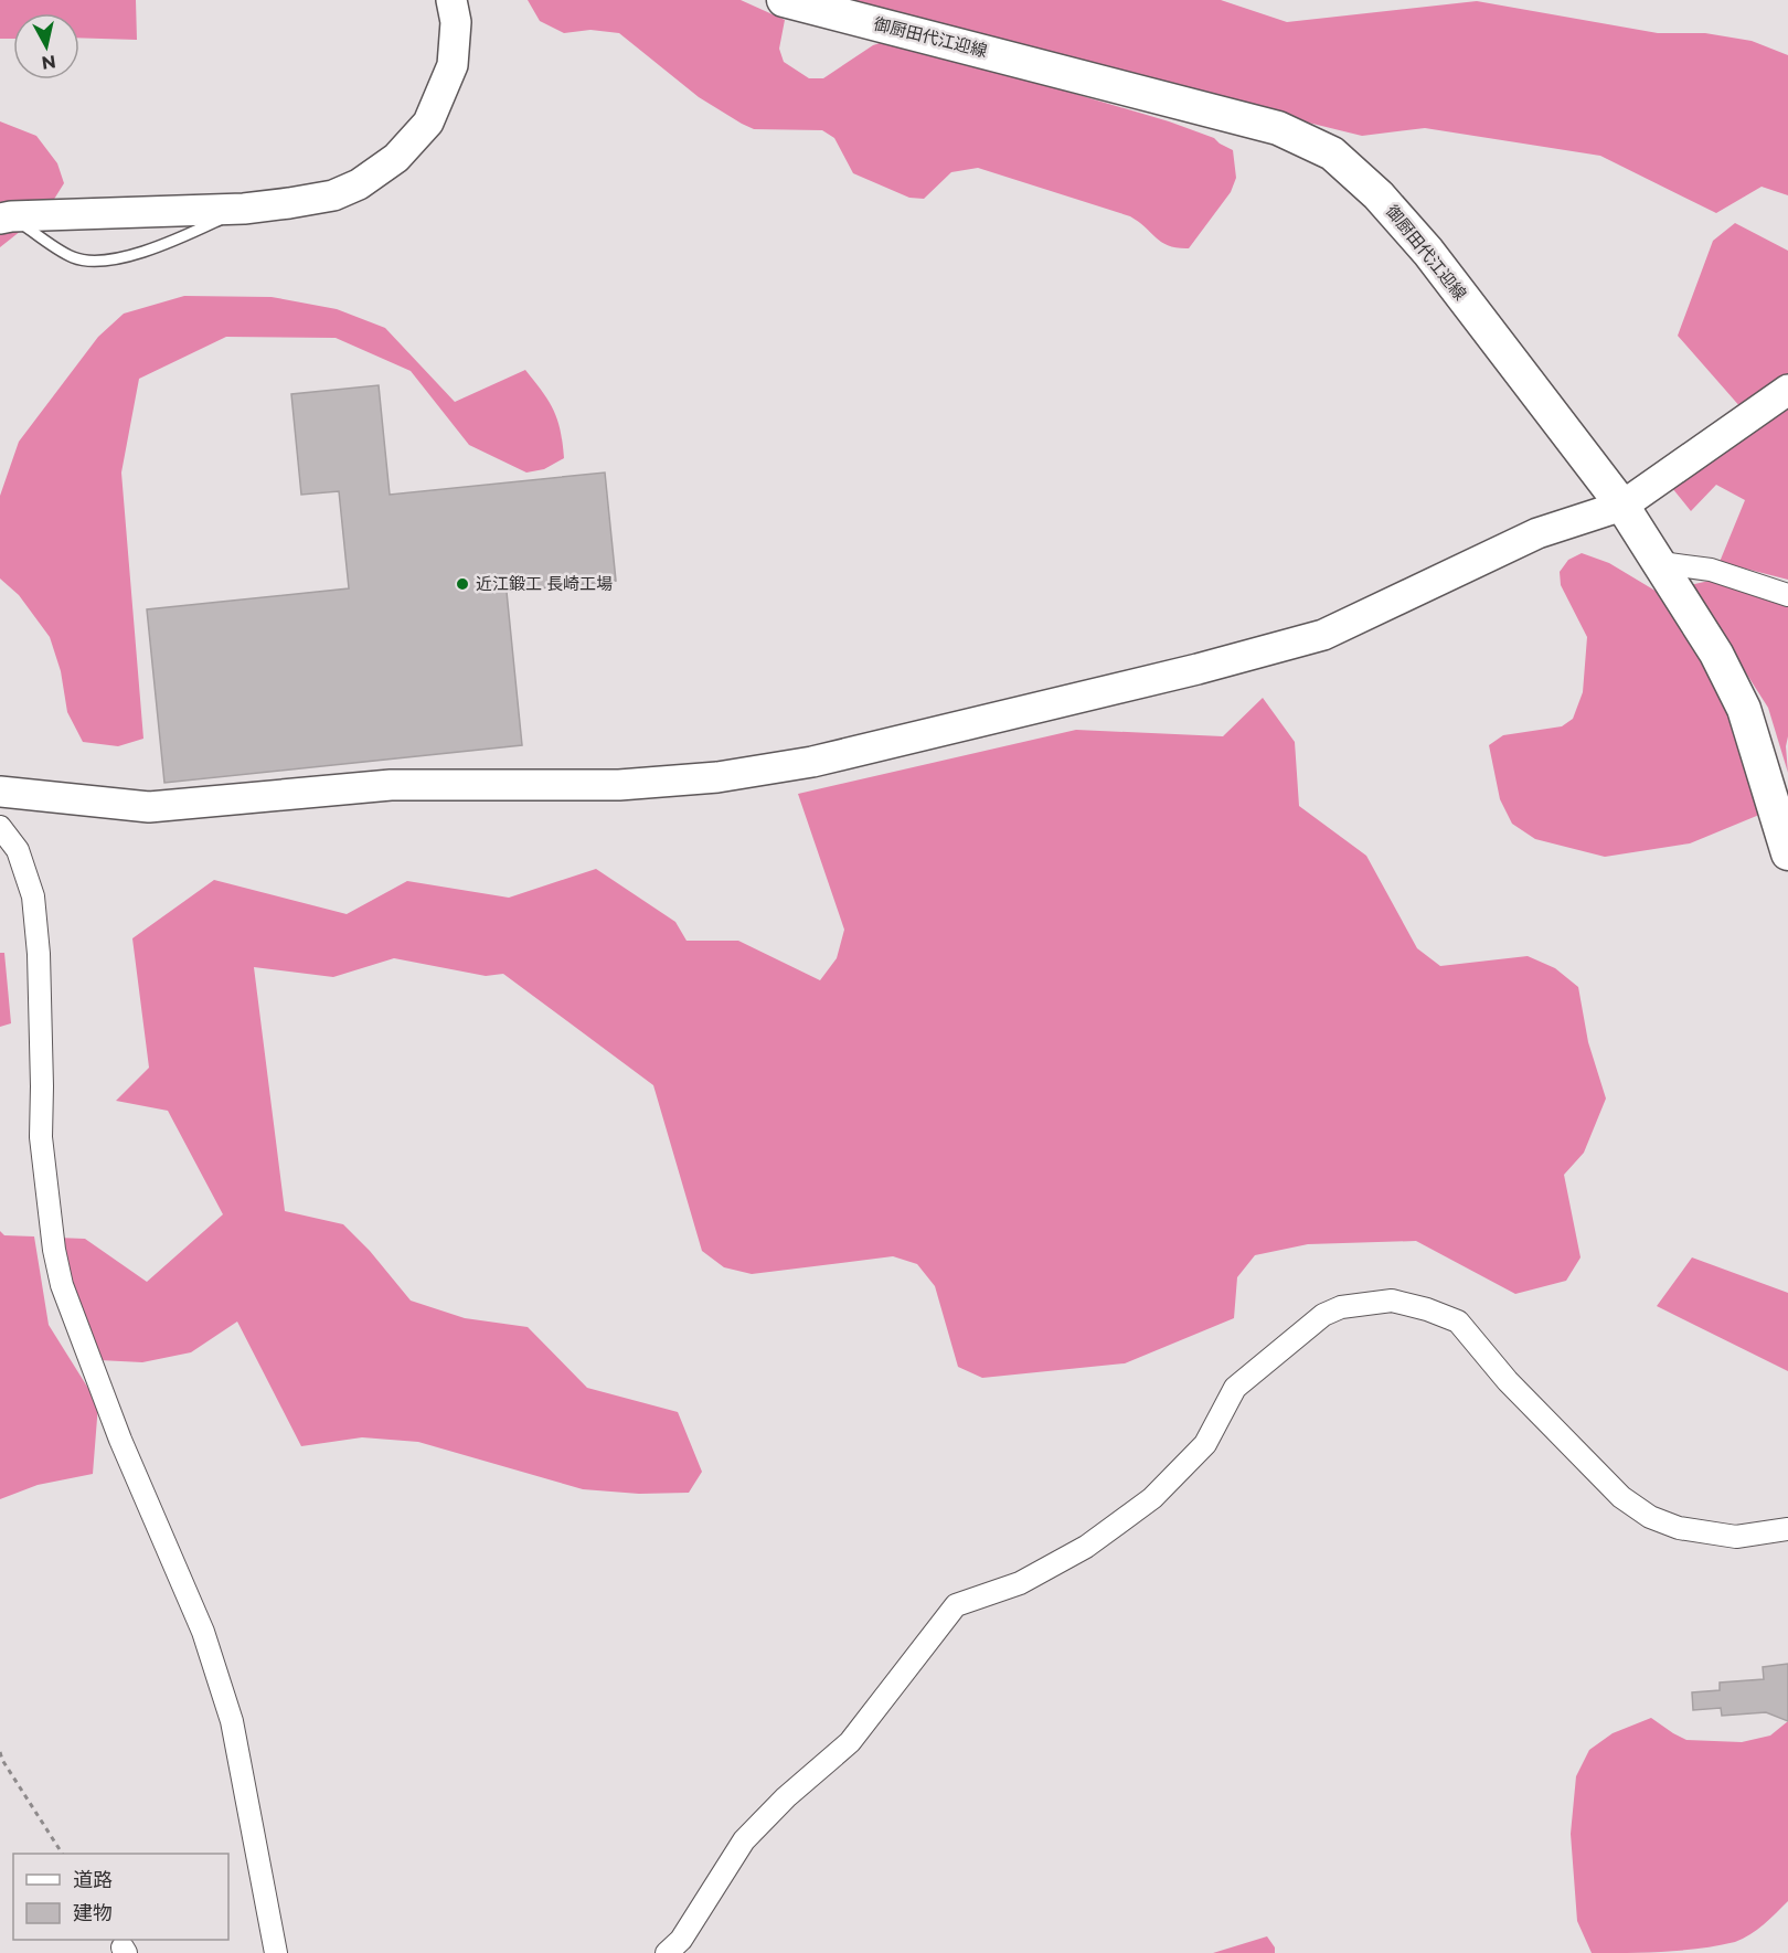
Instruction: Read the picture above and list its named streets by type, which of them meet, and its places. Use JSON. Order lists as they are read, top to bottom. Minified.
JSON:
{"streets":{"main road":["御厨田代江迎線"]},"places":["近江鍛工 長崎工場"],"legend":["道路","建物"],"north":"bottom"}
